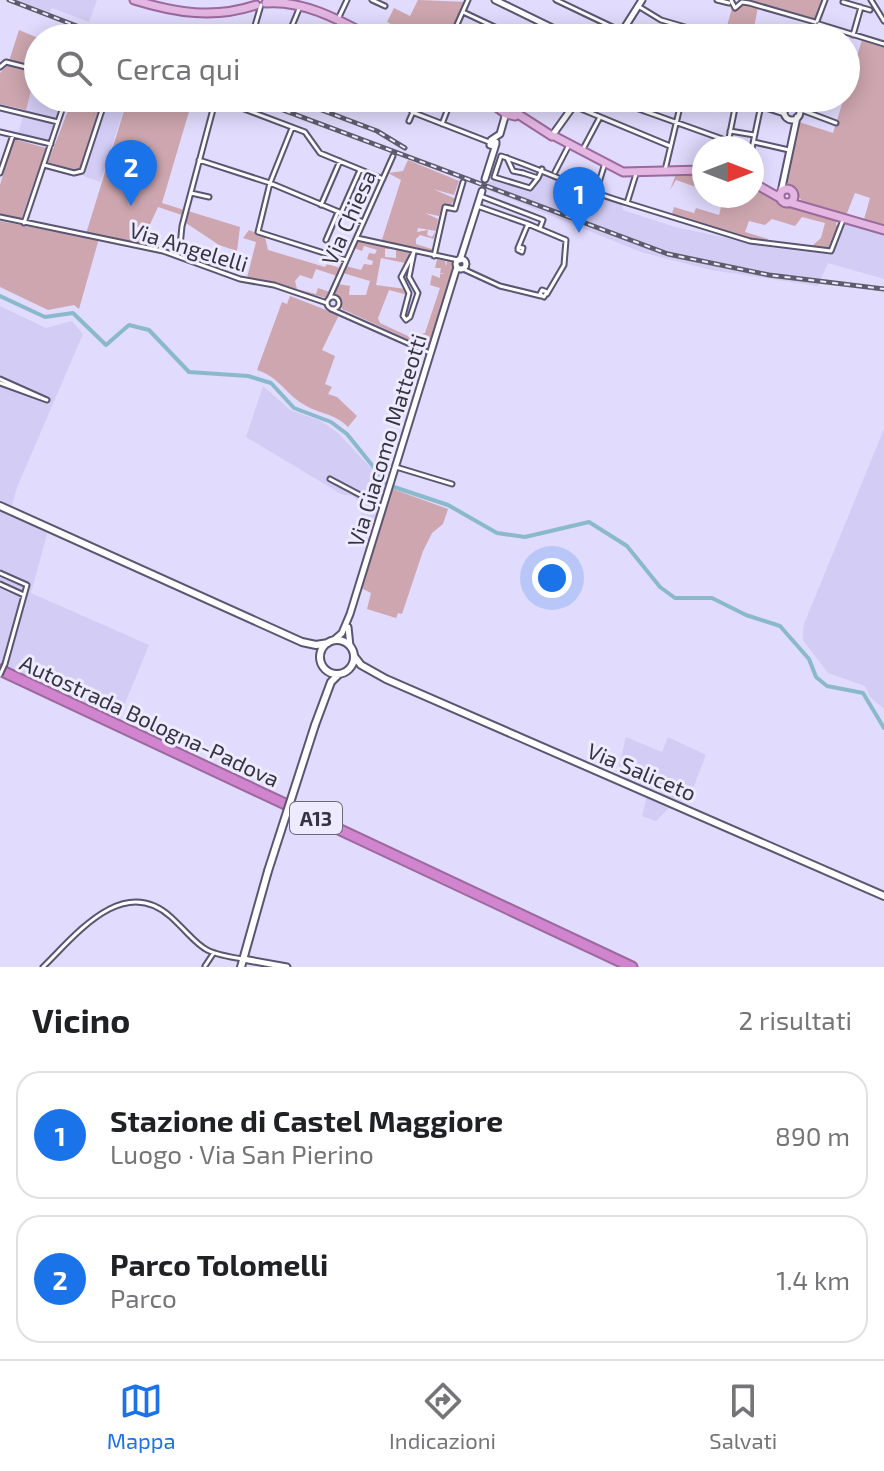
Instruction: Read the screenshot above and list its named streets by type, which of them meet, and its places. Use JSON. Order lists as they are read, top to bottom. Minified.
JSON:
{"streets":{"highway":["Autostrada Bologna-Padova","A13"],"main road":["Via Saliceto"],"street":["Via Chiesa","Via Angelelli","Via Giacomo Matteotti"]},"crossings":[["Via Chiesa","Via Angelelli"],["Via Giacomo Matteotti","Via Saliceto"]],"north":"right","page":{"search":"Cerca qui","pins":["2","1"],"heading":["Vicino","2 risultati"],"list":[{"mark":"1","name":"Stazione di Castel Maggiore","note":"Luogo · Via San Pierino","value":"890 m"},{"mark":"2","name":"Parco Tolomelli","note":"Parco","value":"1.4 km"}],"nav":["Mappa","Indicazioni","Salvati"]}}
